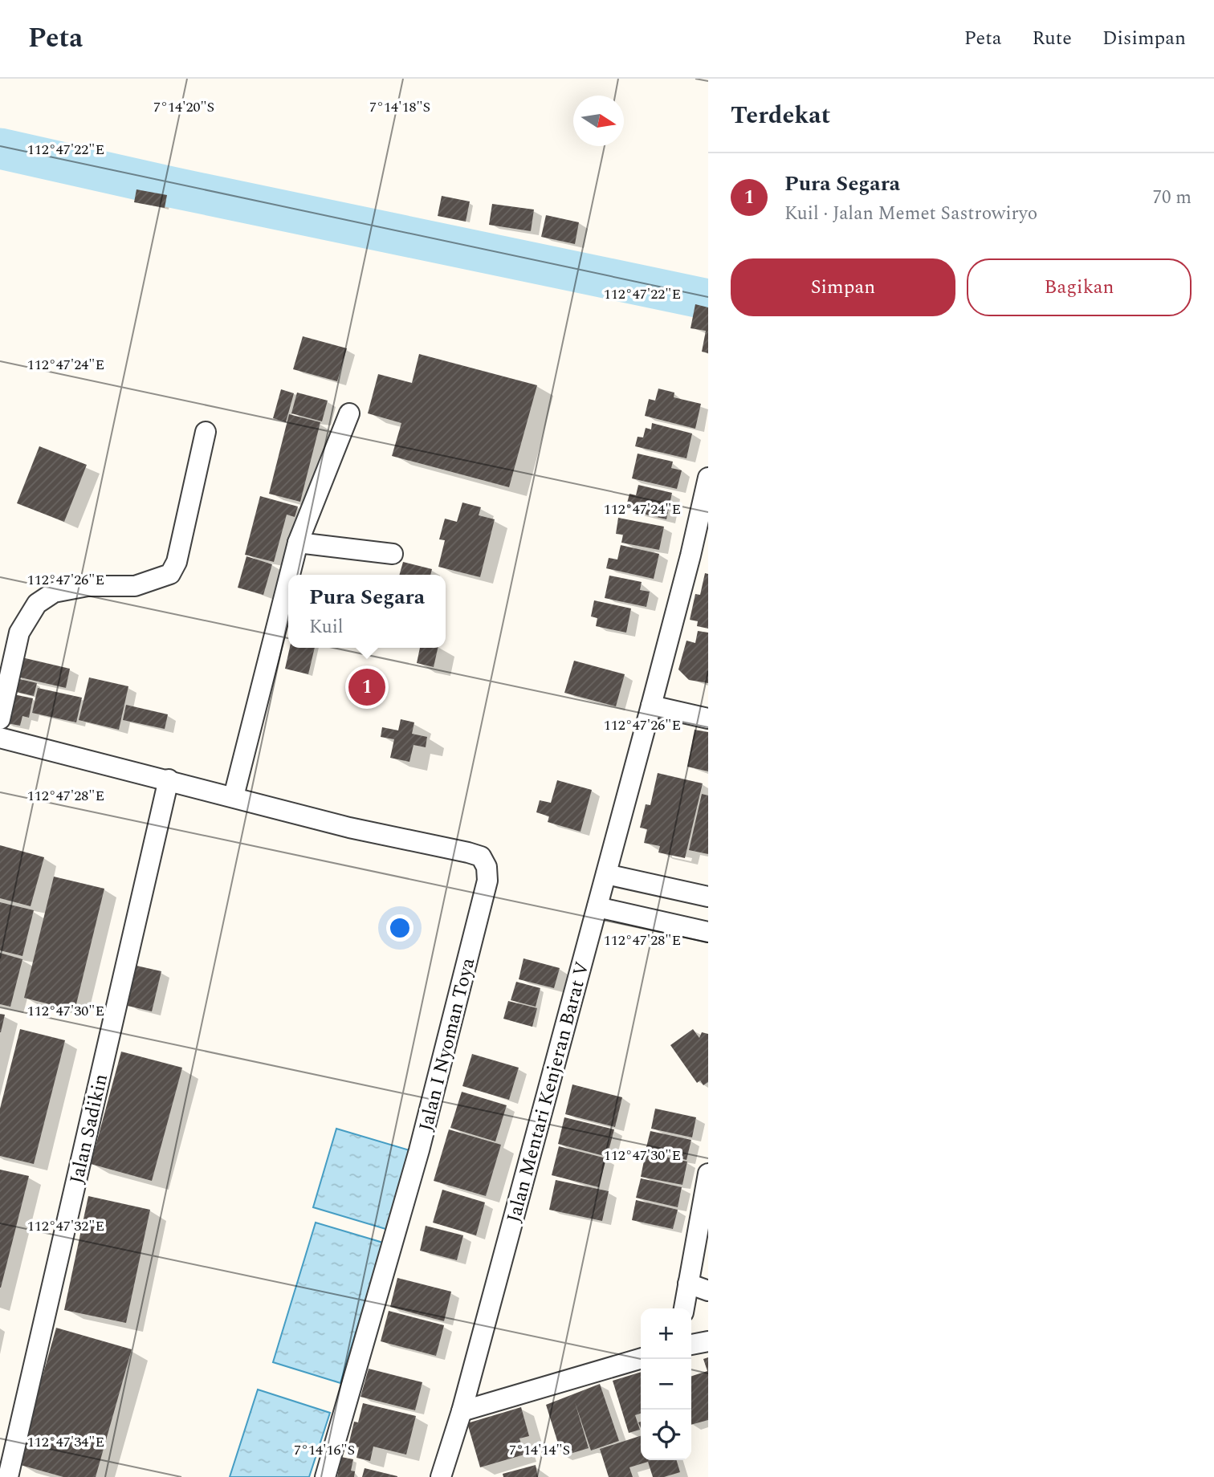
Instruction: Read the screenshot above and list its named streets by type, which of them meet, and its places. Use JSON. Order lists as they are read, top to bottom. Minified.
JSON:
{"streets":{"street":["Jalan I Nyoman Toya","Jalan Mentari Kenjeran Barat V","Jalan Sadikin"]},"crossings":[["Jalan I Nyoman Toya","Jalan Sadikin"]],"north":"right","page":{"header":"Peta","nav":["Peta","Rute","Disimpan"],"heading":"Terdekat","list":[{"mark":"1","name":"Pura Segara","note":"Kuil · Jalan Memet Sastrowiryo","value":"70 m"}],"buttons":["Simpan","Bagikan"],"popup":["Pura Segara","Kuil"],"pins":"1","map_buttons":["+","−"]},"coordinates":["7°14'20\"S","7°14'18\"S","112°47'22\"E","112°47'24\"E","112°47'26\"E","112°47'28\"E","112°47'30\"E","112°47'32\"E","112°47'34\"E","7°14'16\"S","7°14'14\"S"]}
